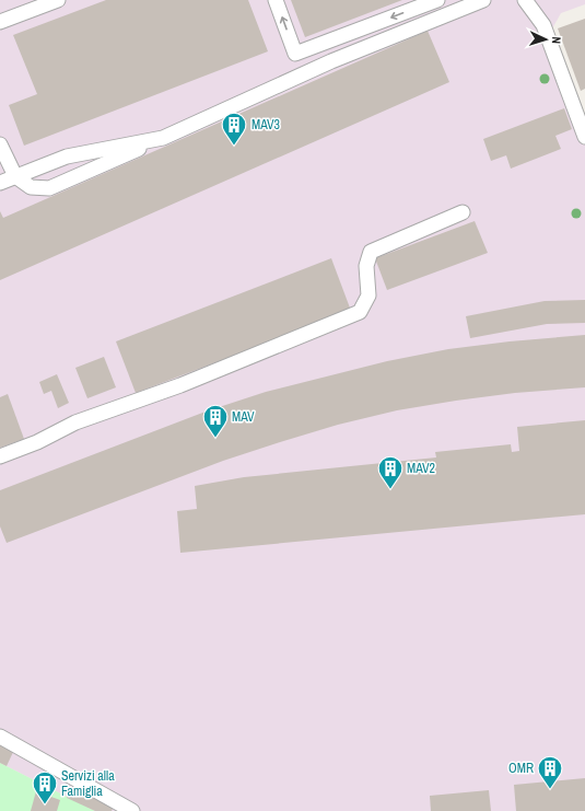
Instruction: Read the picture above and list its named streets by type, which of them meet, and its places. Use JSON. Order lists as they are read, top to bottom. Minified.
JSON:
{"places":{"building":["MAV3","MAV","MAV2","OMR","Servizi alla Famiglia"]},"north":"right"}
